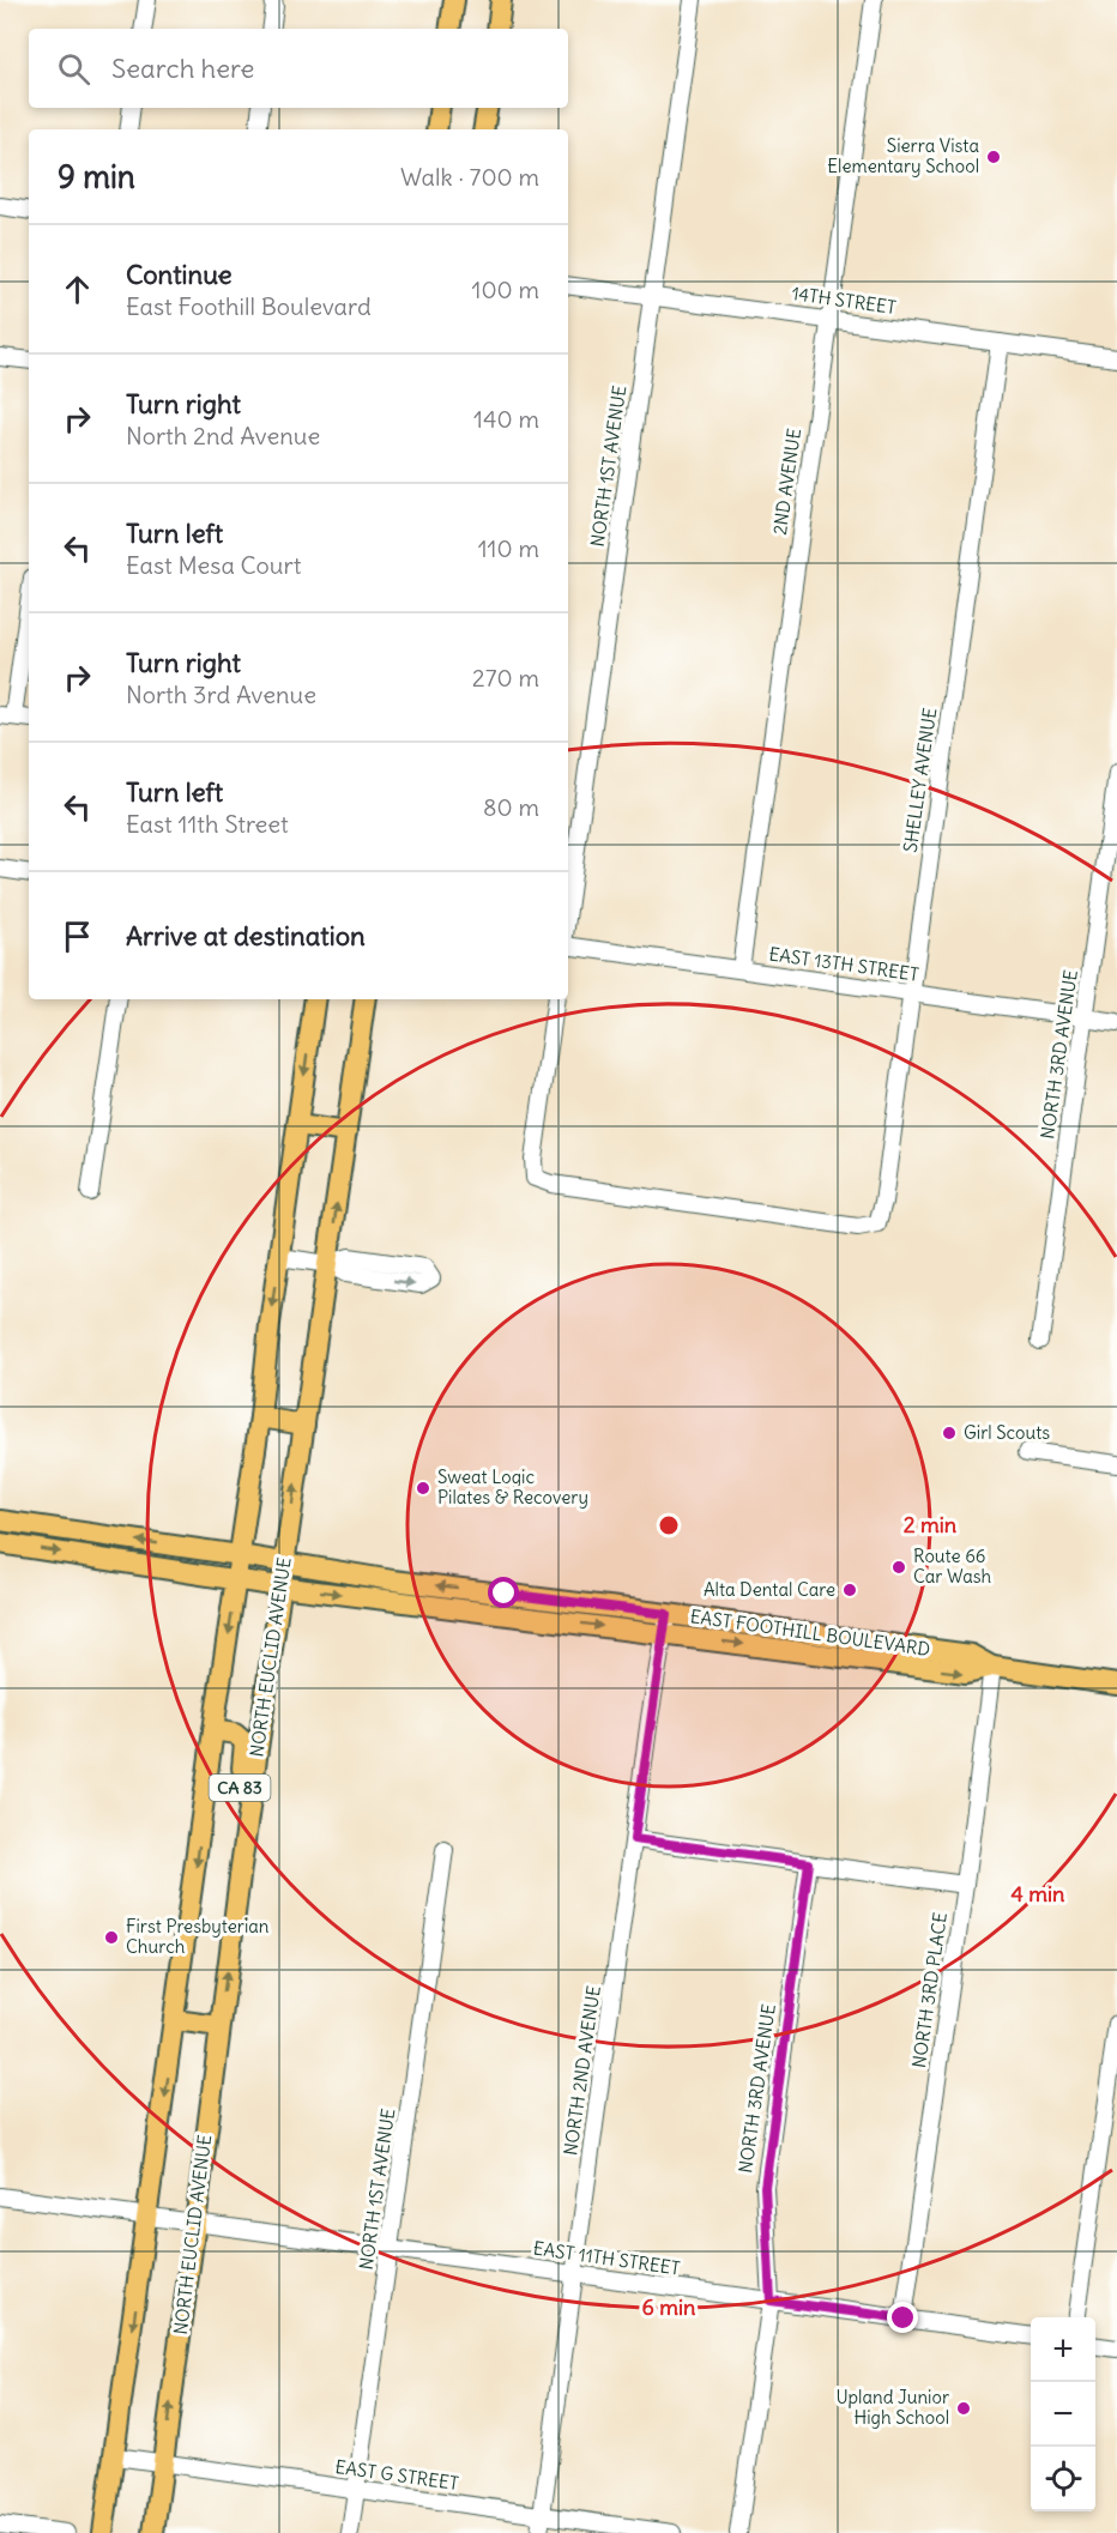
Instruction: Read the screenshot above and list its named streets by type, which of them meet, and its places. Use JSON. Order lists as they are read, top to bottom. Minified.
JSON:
{"streets":{"main road":["EAST FOOTHILL BOULEVARD","NORTH EUCLID AVENUE","CA 83"],"street":["14TH STREET","NORTH 1ST AVENUE","2ND AVENUE","SHELLEY AVENUE","EAST 13TH STREET","NORTH 3RD AVENUE","NORTH 3RD PLACE","NORTH 2ND AVENUE","EAST 11TH STREET","EAST G STREET"]},"crossings":[["14TH STREET","NORTH 1ST AVENUE"],["14TH STREET","2ND AVENUE"],["14TH STREET","SHELLEY AVENUE"],["NORTH 1ST AVENUE","EAST 11TH STREET"],["NORTH 1ST AVENUE","EAST G STREET"],["2ND AVENUE","EAST 13TH STREET"],["SHELLEY AVENUE","EAST 13TH STREET"],["EAST 13TH STREET","NORTH 3RD AVENUE"],["NORTH 3RD AVENUE","EAST 11TH STREET"],["EAST FOOTHILL BOULEVARD","NORTH EUCLID AVENUE"],["EAST FOOTHILL BOULEVARD","NORTH 3RD PLACE"],["EAST FOOTHILL BOULEVARD","NORTH 2ND AVENUE"],["NORTH EUCLID AVENUE","CA 83"],["NORTH EUCLID AVENUE","EAST 11TH STREET"],["NORTH EUCLID AVENUE","EAST G STREET"],["NORTH 3RD PLACE","EAST 11TH STREET"],["NORTH 2ND AVENUE","EAST 11TH STREET"],["NORTH 2ND AVENUE","EAST G STREET"]],"places":["Sierra Vista Elementary School","Girl Scouts","Sweat Logic Pilates & Recovery","Route 66 Car Wash","Alta Dental Care","First Presbyterian Church","Upland Junior High School"],"page":{"search":"Search here","heading":["9 min","Walk · 700 m"],"list":[["Continue","East Foothill Boulevard","100 m"],["Turn right","North 2nd Avenue","140 m"],["Turn left","East Mesa Court","110 m"],["Turn right","North 3rd Avenue","270 m"],["Turn left","East 11th Street","80 m"],"Arrive at destination"],"map_buttons":["+","−"]},"rings":["2 min","4 min","6 min"]}
